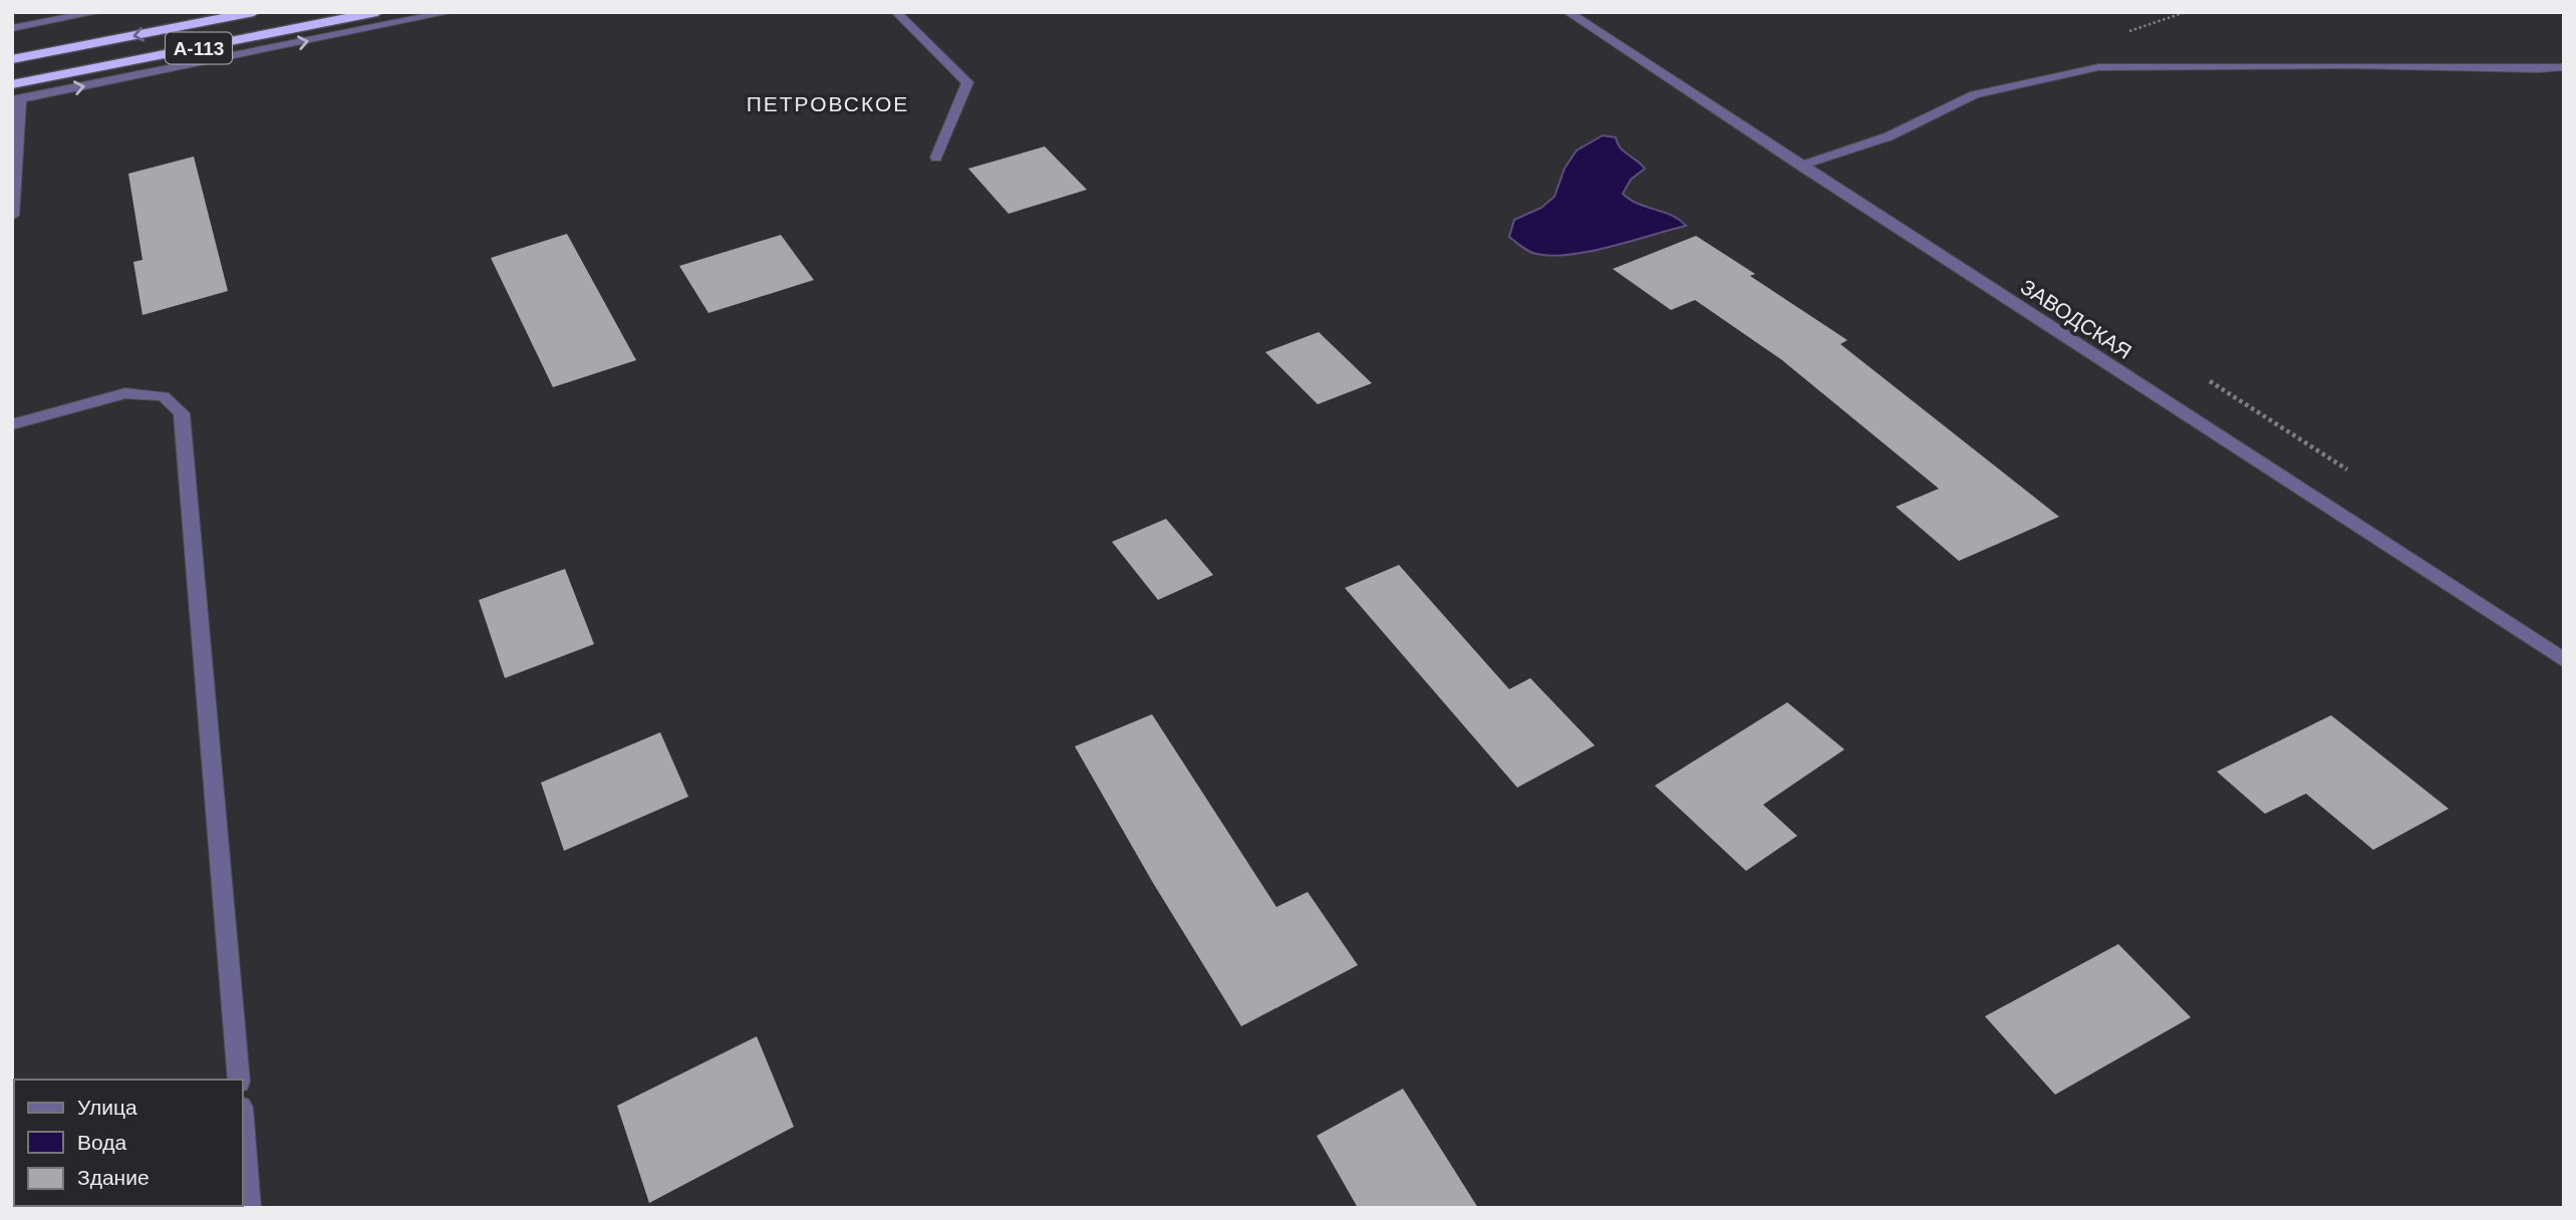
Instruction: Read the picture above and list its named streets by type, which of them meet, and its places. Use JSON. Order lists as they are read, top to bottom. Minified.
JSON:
{"streets":{"highway":["А-113"],"street":["ЗАВОДСКАЯ"]},"districts":["ПЕТРОВСКОЕ"],"legend":["Улица","Вода","Здание"]}
